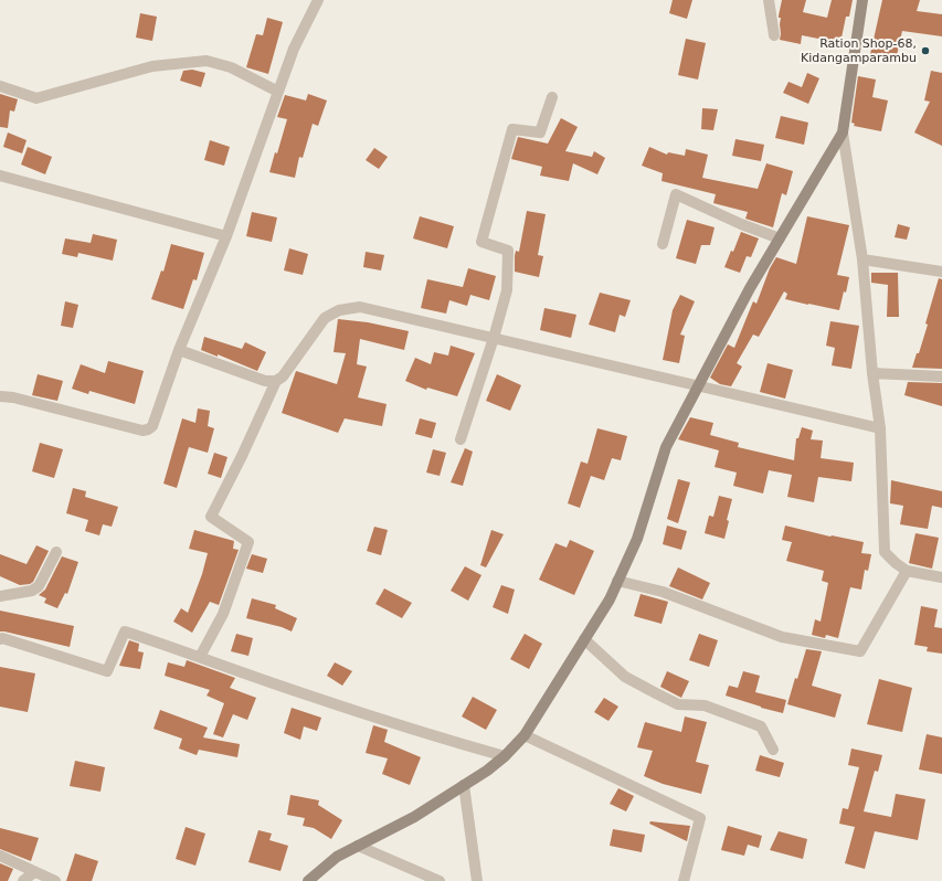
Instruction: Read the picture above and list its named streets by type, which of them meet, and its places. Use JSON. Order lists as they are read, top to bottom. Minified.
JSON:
{"places":["Ration Shop-68, Kidangamparambu"]}
